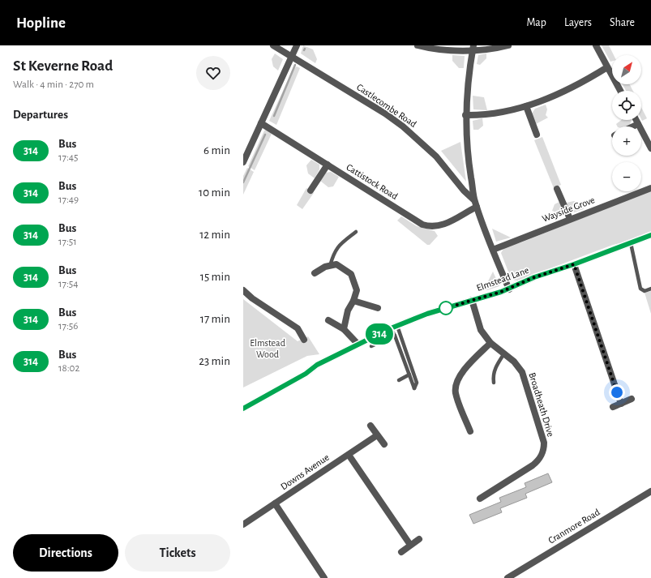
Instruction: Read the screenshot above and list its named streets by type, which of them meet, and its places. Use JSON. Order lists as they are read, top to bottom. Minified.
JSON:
{"streets":{"street":["Castlecombe Road","Cattistock Road","Wayside Grove","Elmstead Lane","Broadheath Drive","Downs Avenue","Cranmore Road"]},"crossings":[["Castlecombe Road","Cattistock Road"],["Elmstead Lane","Broadheath Drive"]],"parks":["Elmstead Wood"],"lines":["bus line 314"],"north":"top right","page":{"header":"Hopline","nav":["Map","Layers","Share"],"heading":[["St Keverne Road","Walk · 4 min · 270 m"],"Departures"],"on_map":"314","map_buttons":["+","−"],"list":[{"mark":"314","name":"Bus","note":"17:45","value":"6 min"},{"mark":"314","name":"Bus","note":"17:49","value":"10 min"},{"mark":"314","name":"Bus","note":"17:51","value":"12 min"},{"mark":"314","name":"Bus","note":"17:54","value":"15 min"},{"mark":"314","name":"Bus","note":"17:56","value":"17 min"},{"mark":"314","name":"Bus","note":"18:02","value":"23 min"}],"buttons":["Directions","Tickets"]}}
